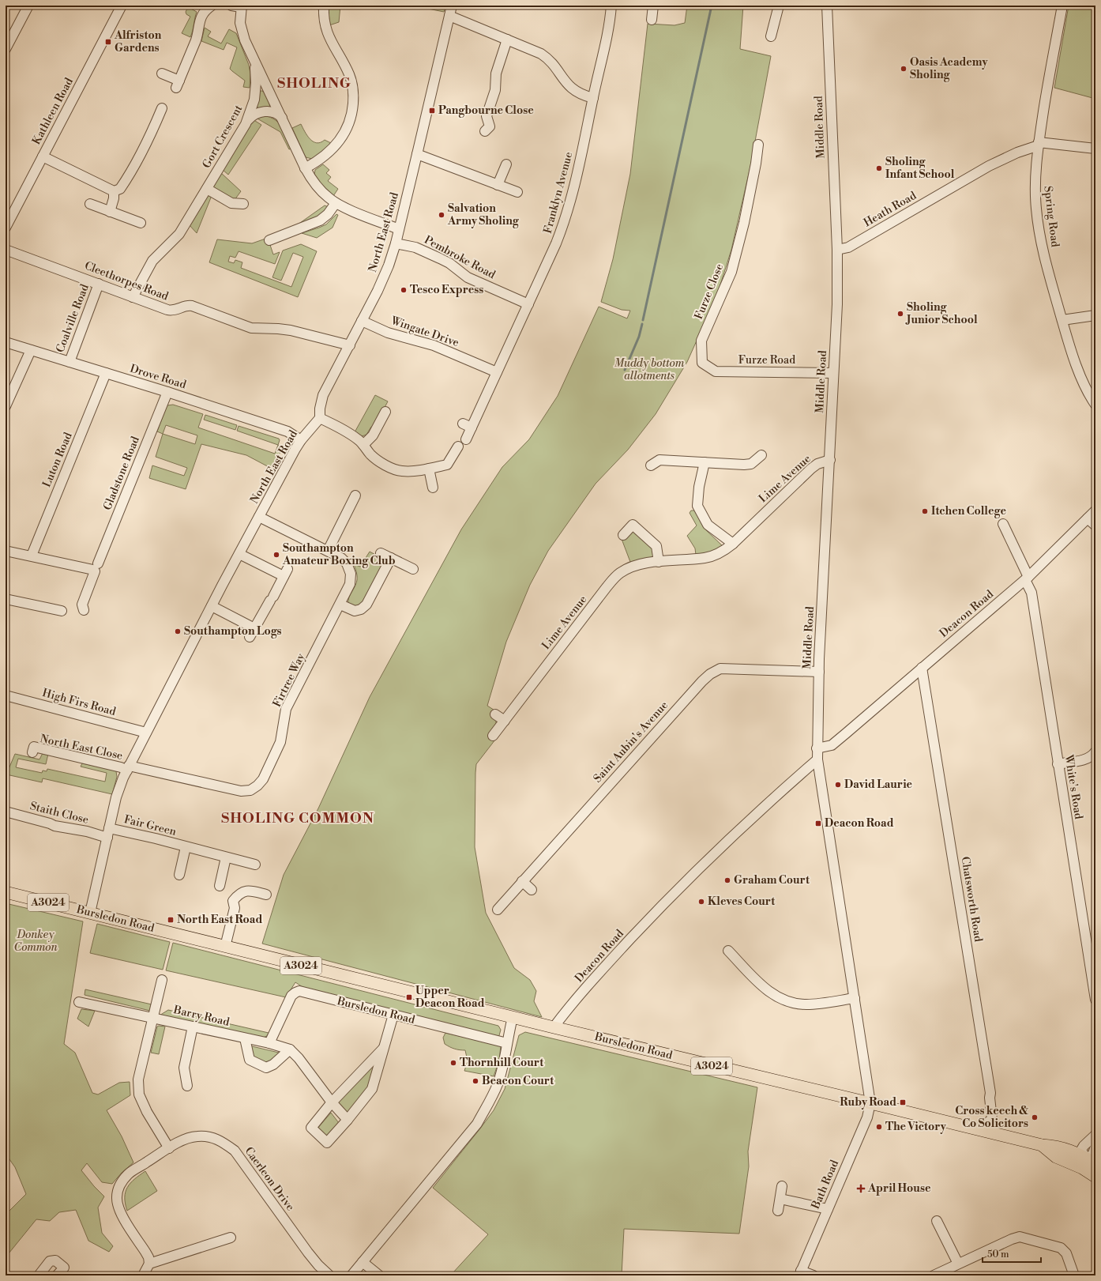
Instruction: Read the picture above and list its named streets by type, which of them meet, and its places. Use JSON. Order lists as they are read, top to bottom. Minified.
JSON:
{"streets":{"main road":["A3024","Bursledon Road"],"street":["Kathleen Road","Middle Road","Gort Crescent","Franklyn Avenue","Heath Road","Spring Road","North East Road","Pembroke Road","Cleethorpes Road","Furze Close","Coalville Road","Wingate Drive","Furze Road","Drove Road","Luton Road","Gladstone Road","Lime Avenue","Deacon Road","Firtree Way","High Firs Road","Saint Aubin's Avenue","North East Close","White's Road","Staith Close","Fair Green","Chatsworth Road","Barry Road","Caerleon Drive","Bath Road"]},"crossings":[["Middle Road","Heath Road"],["Middle Road","Furze Road"],["Middle Road","Lime Avenue"],["Middle Road","Deacon Road"],["Middle Road","Saint Aubin's Avenue"],["Gort Crescent","Cleethorpes Road"],["Franklyn Avenue","Pembroke Road"],["Franklyn Avenue","Wingate Drive"],["Heath Road","Spring Road"],["North East Road","Pembroke Road"],["North East Road","Cleethorpes Road"],["North East Road","Wingate Drive"],["North East Road","Drove Road"],["North East Road","Firtree Way"],["North East Road","High Firs Road"],["North East Road","North East Close"],["North East Road","Staith Close"],["North East Road","Fair Green"],["North East Road","Bursledon Road"],["Cleethorpes Road","Coalville Road"],["Furze Close","Furze Road"],["Coalville Road","Drove Road"],["Drove Road","Luton Road"],["Drove Road","Gladstone Road"],["Deacon Road","White's Road"],["Deacon Road","Chatsworth Road"],["Deacon Road","Bursledon Road"],["Firtree Way","North East Close"],["Chatsworth Road","Bursledon Road"],["A3024","Bursledon Road"],["Bursledon Road","Barry Road"],["Bursledon Road","Bath Road"]],"districts":["SHOLING","SHOLING COMMON"],"parks":["Muddy bottom allotments","Donkey Common"],"places":{"transit":["Alfriston Gardens","Pangbourne Close","Deacon Road","North East Road","Upper Deacon Road","Ruby Road"],"other":["Oasis Academy Sholing","Sholing Infant School","Salvation Army Sholing","Tesco Express","Sholing Junior School","Itchen College","Southampton Amateur Boxing Club","Southampton Logs","David Laurie","Graham Court","Kleves Court","Thornhill Court","Beacon Court","Cross keech & Co Solicitors","The Victory"],"health":["April House"]},"scale_bar":"50 m"}
